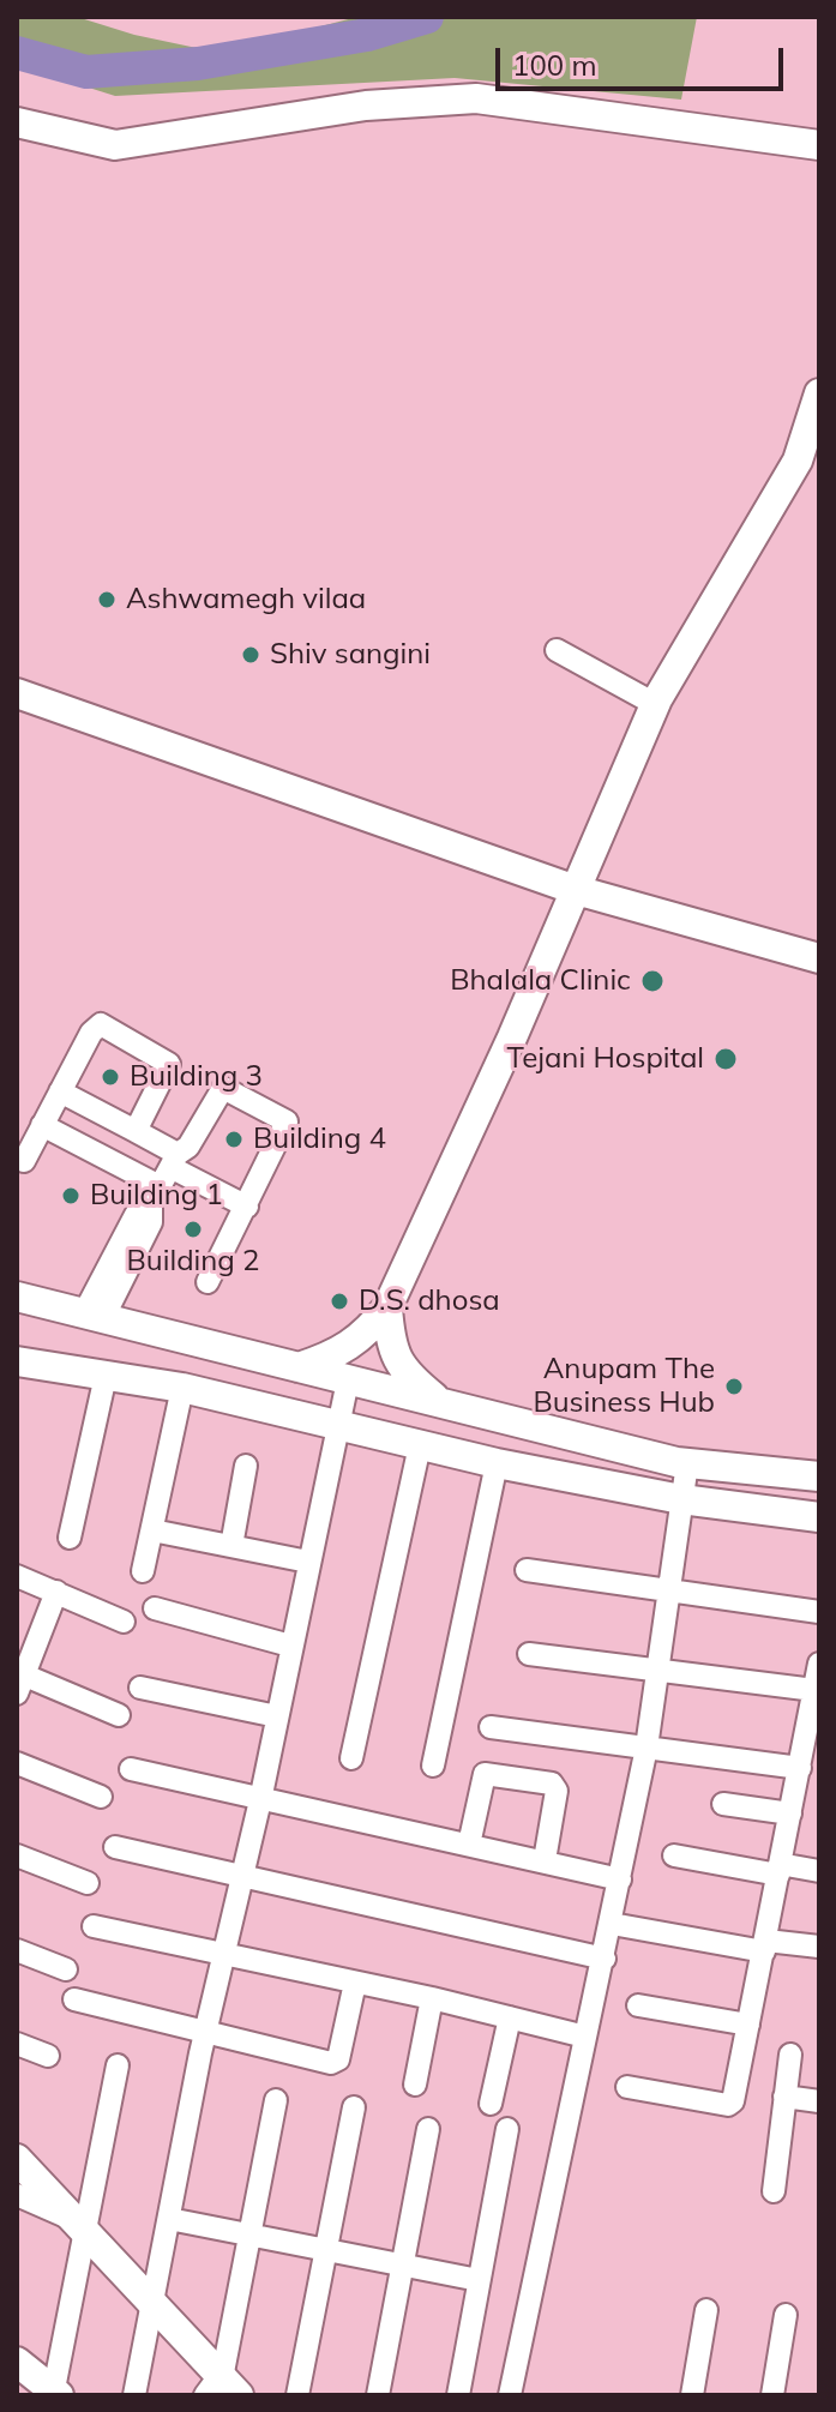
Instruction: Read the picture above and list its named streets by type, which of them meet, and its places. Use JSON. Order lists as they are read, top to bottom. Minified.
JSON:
{"places":["Ashwamegh vilaa","Shiv sangini","Bhalala Clinic","Tejani Hospital","Building 3","Building 4","Building 1","Building 2","D.S. dhosa","Anupam The Business Hub"],"scale_bar":"100 m"}
